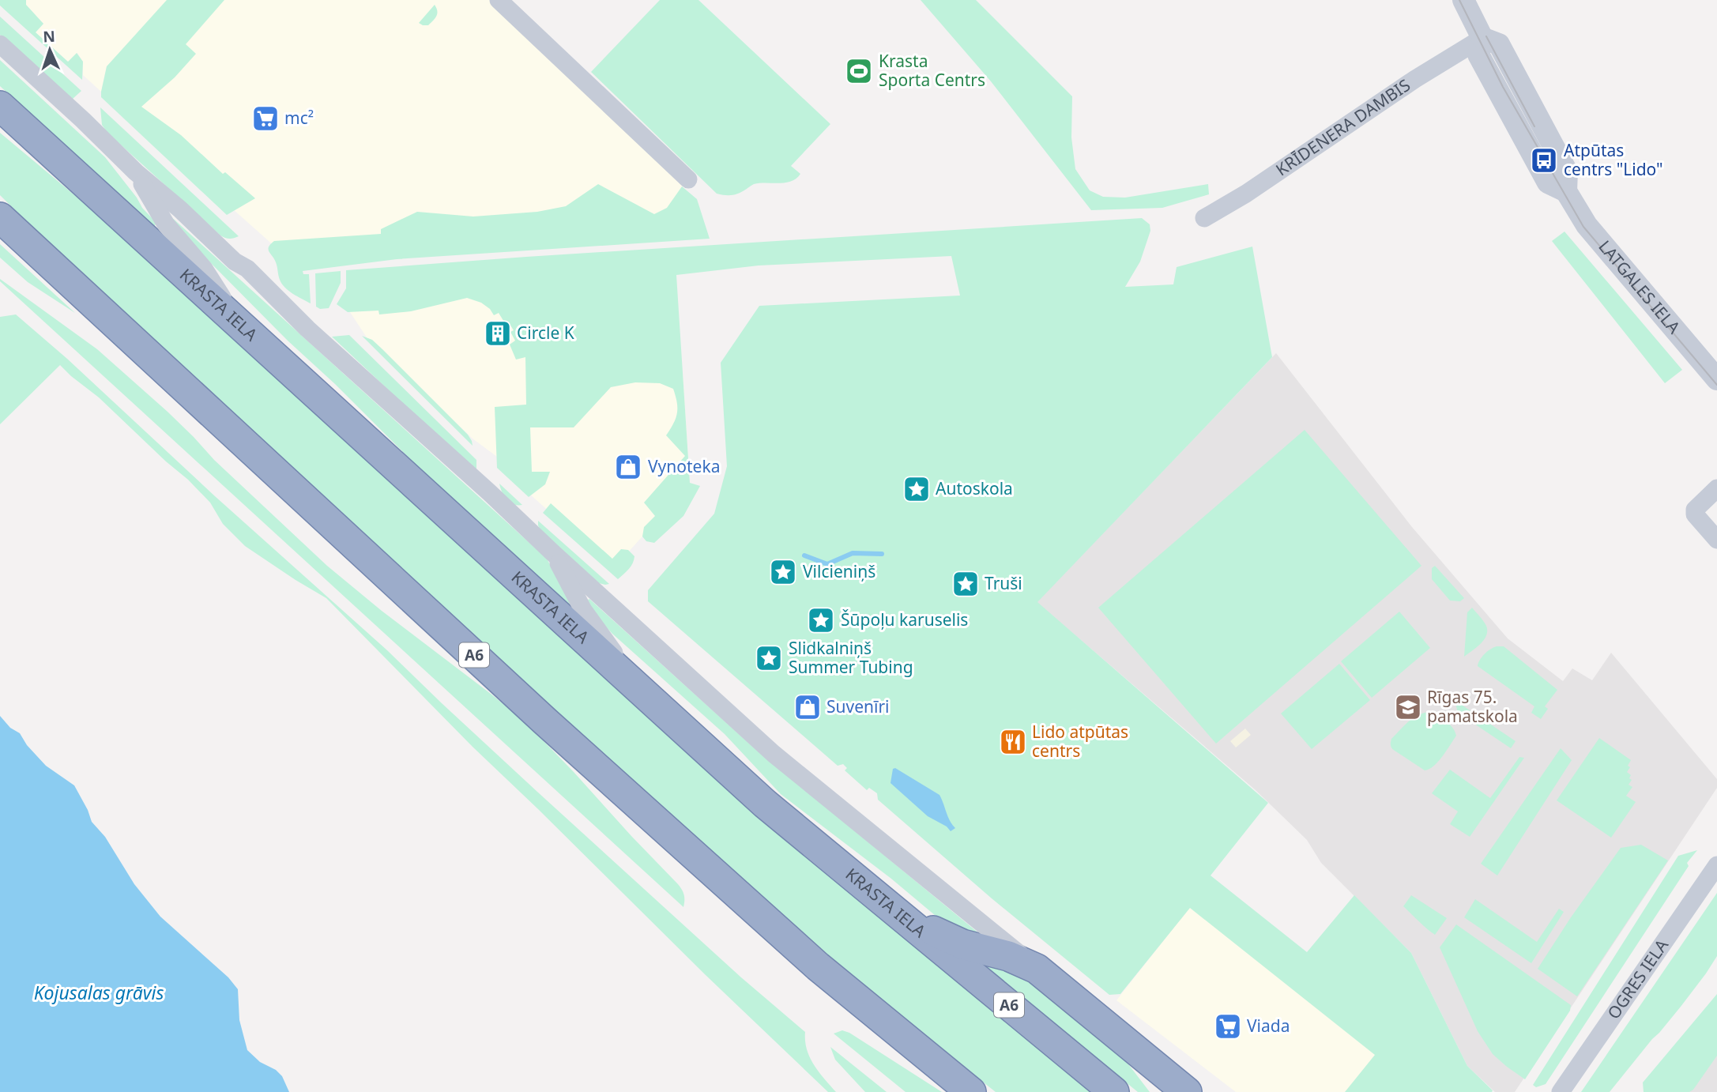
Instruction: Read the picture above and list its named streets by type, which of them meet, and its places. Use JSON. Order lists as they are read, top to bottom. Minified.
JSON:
{"streets":{"highway":["KRASTA IELA","A6"],"street":["KRĪDENERA DAMBIS","LATGALES IELA","OGRES IELA"]},"crossings":[["KRĪDENERA DAMBIS","LATGALES IELA"]],"water":["Kojusalas grāvis"],"places":{"sports":["Krasta Sporta Centrs"],"supermarket":["mc²","Viada"],"bus stop":["Atpūtas centrs \"Lido\""],"building":["Circle K"],"shop":["Vynoteka","Suvenīri"],"place":["Autoskola","Vilcieniņš","Truši","Šūpoļu karuselis","Slidkalniņš Summer Tubing"],"school or university":["Rīgas 75. pamatskola"],"restaurant":["Lido atpūtas centrs"]},"north":"top"}
